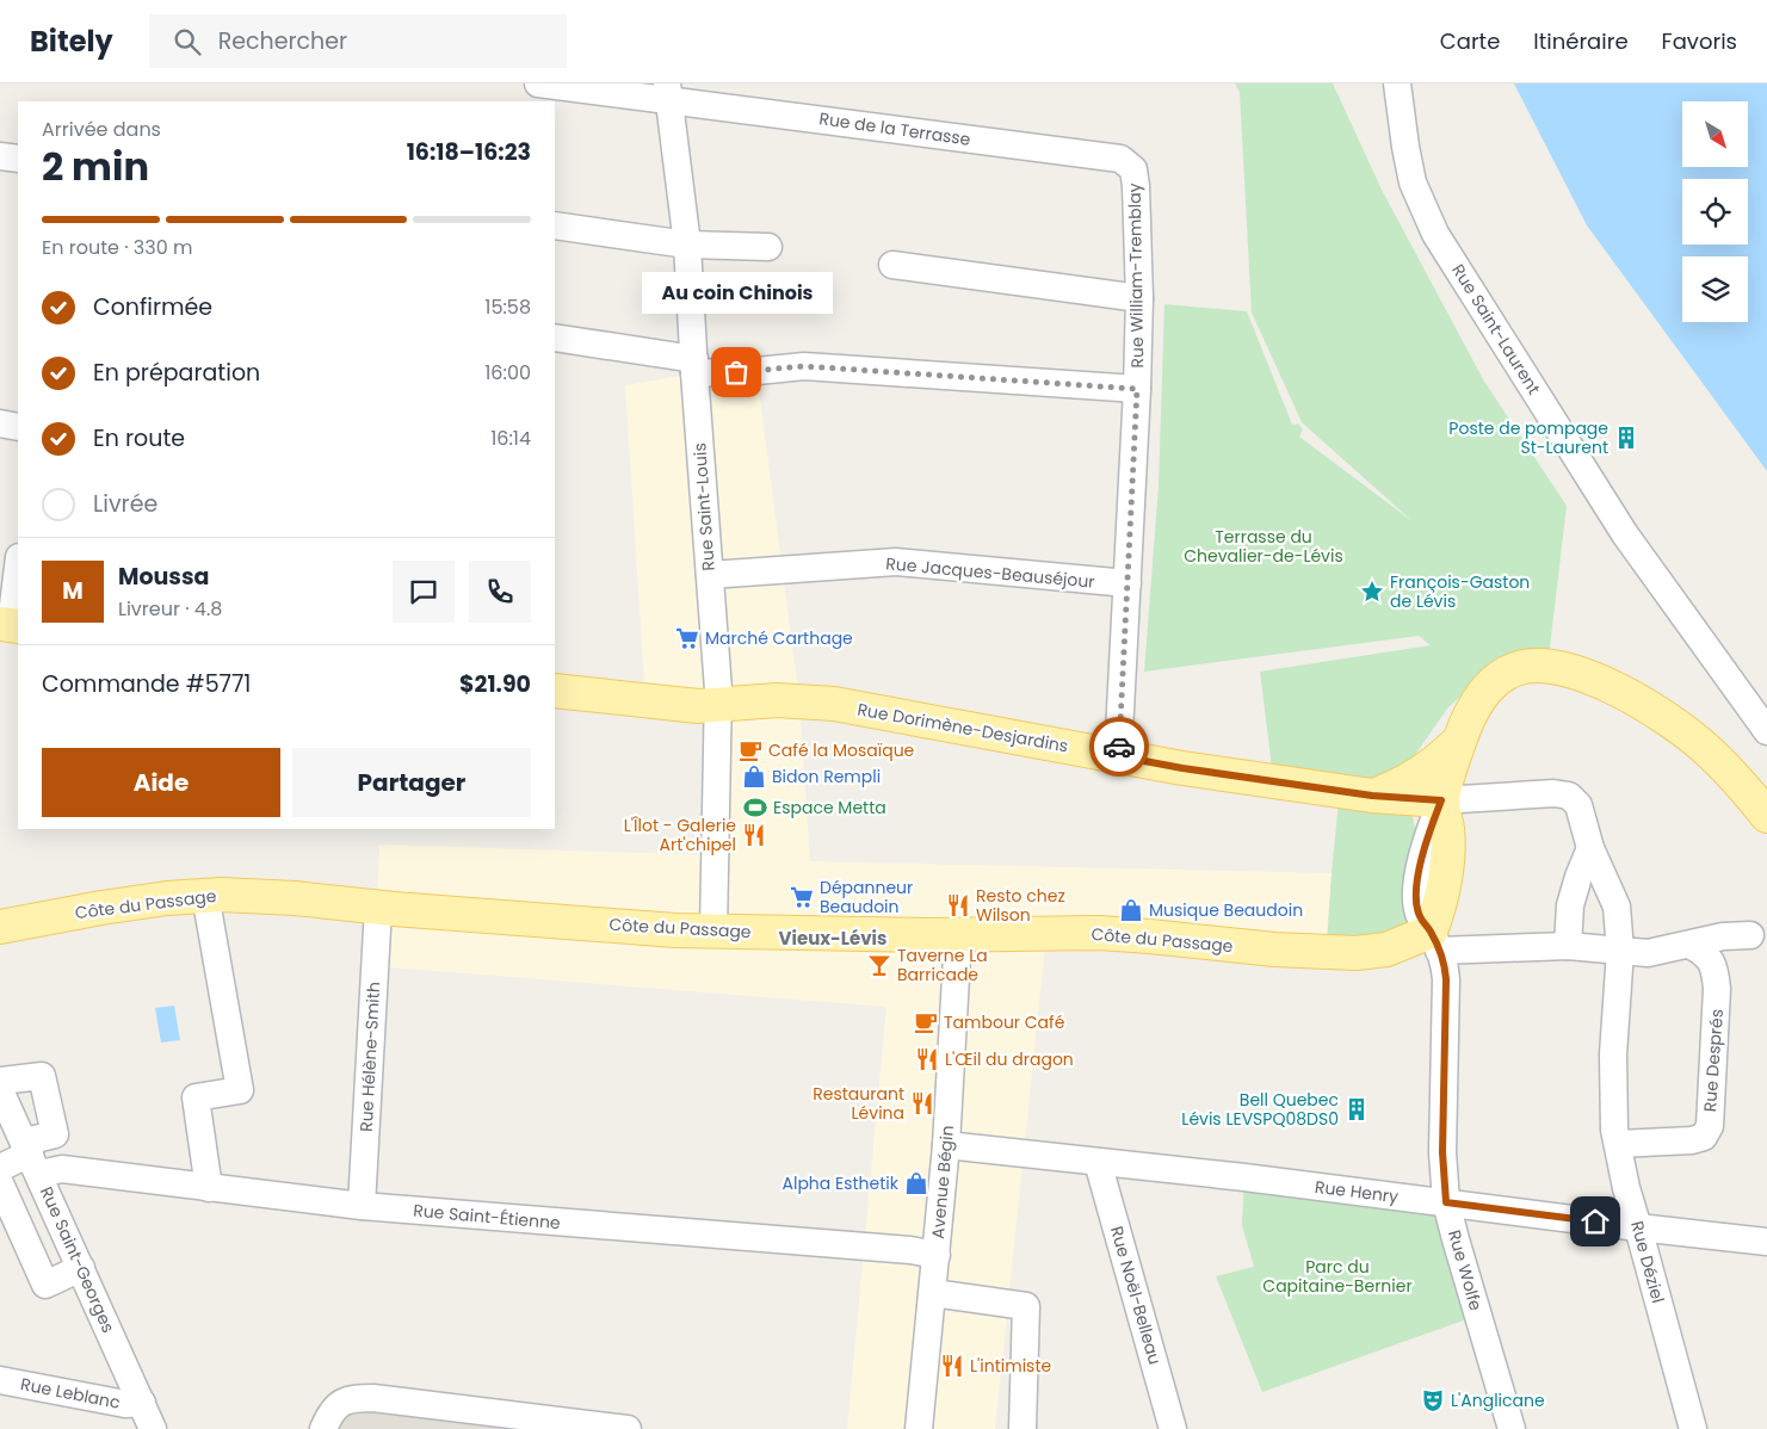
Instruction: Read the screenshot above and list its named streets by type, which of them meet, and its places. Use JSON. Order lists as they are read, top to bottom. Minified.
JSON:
{"streets":{"main road":["Rue Dorimène-Desjardins","Côte du Passage"],"street":["Rue de la Terrasse","Rue William-Tremblay","Rue Saint-Laurent","Rue Saint-Louis","Rue Jacques-Beauséjour","Rue Hélène-Smith","Rue Després","Avenue Bégin","Rue Henry","Rue Saint-Étienne","Rue Saint-Georges","Rue Déziel","Rue Wolfe","Rue Noël-Belleau","Rue Leblanc"]},"crossings":[["Rue de la Terrasse","Rue William-Tremblay"],["Rue de la Terrasse","Rue Saint-Louis"],["Rue William-Tremblay","Rue Jacques-Beauséjour"],["Rue William-Tremblay","Rue Dorimène-Desjardins"],["Rue Saint-Louis","Rue Jacques-Beauséjour"],["Rue Saint-Louis","Rue Dorimène-Desjardins"],["Rue Saint-Louis","Côte du Passage"],["Rue Dorimène-Desjardins","Rue Déziel"],["Côte du Passage","Rue Hélène-Smith"],["Côte du Passage","Rue Després"],["Côte du Passage","Avenue Bégin"],["Côte du Passage","Rue Déziel"],["Côte du Passage","Rue Wolfe"],["Rue Hélène-Smith","Rue Saint-Étienne"],["Rue Després","Rue Déziel"],["Avenue Bégin","Rue Henry"],["Avenue Bégin","Rue Saint-Étienne"],["Rue Henry","Rue Déziel"],["Rue Henry","Rue Wolfe"],["Rue Henry","Rue Noël-Belleau"],["Rue Saint-Étienne","Rue Saint-Georges"],["Rue Saint-Georges","Rue Leblanc"]],"districts":["Vieux-Lévis"],"parks":["Terrasse du Chevalier-de-Lévis","Parc du Capitaine-Bernier"],"places":{"other":["Au coin Chinois"],"building":["Poste de pompage St-Laurent","Bell Quebec Lévis LEVSPQ08DS0"],"place":["François-Gaston de Lévis"],"supermarket":["Marché Carthage","Dépanneur Beaudoin"],"cafe":["Café la Mosaïque","Tambour Café"],"shop":["Bidon Rempli","Musique Beaudoin","Alpha Esthetik"],"sports":["Espace Metta"],"restaurant":["L'Îlot - Galerie Art'chipel","Resto chez Wilson","L'Œil du dragon","Restaurant Lévina","L'intimiste"],"bar":["Taverne La Barricade"],"theatre":["L'Anglicane"]},"north":"bottom right","page":{"header":"Bitely","search":"Rechercher","nav":["Carte","Itinéraire","Favoris"],"heading":["2 min","Arrivée dans","16:18–16:23"],"panel":["Moussa","Livreur · 4.8","Commande #5771","$21.90"],"bar":"En route · 330 m","bubble":"Au coin Chinois","list":[["Confirmée","15:58"],["En préparation","16:00"],["En route","16:14"],"Livrée"],"round":"M","buttons":["Aide","Partager"]}}
